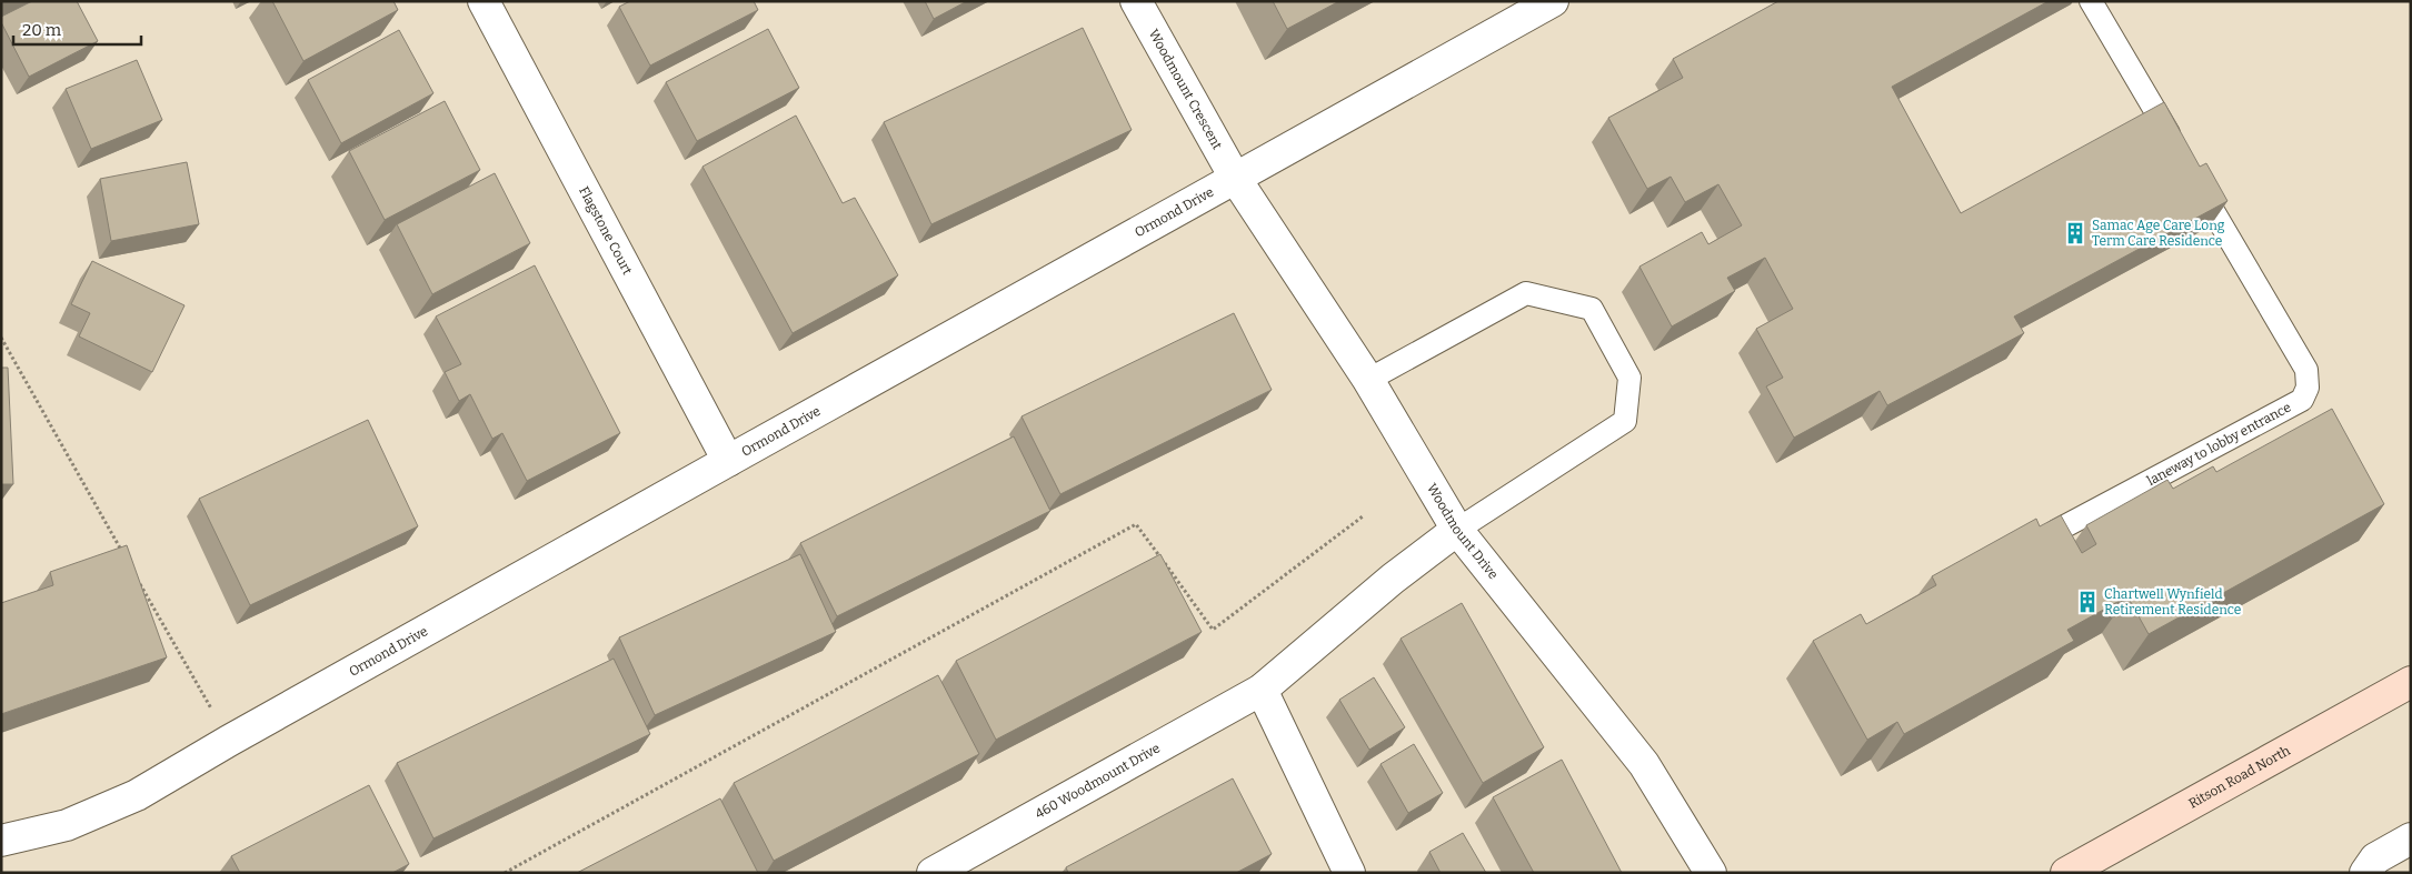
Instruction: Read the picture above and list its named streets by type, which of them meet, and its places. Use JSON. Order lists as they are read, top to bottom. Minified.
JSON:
{"streets":{"main road":["Ritson Road North"],"street":["Woodmount Crescent","Ormond Drive","Flagstone Court","Woodmount Drive","460 Woodmount Drive"],"lane":["laneway to lobby entrance"]},"crossings":[["Woodmount Crescent","Ormond Drive"],["Woodmount Crescent","Woodmount Drive"],["Ormond Drive","Flagstone Court"],["Ormond Drive","Woodmount Drive"],["Woodmount Drive","460 Woodmount Drive"]],"places":{"building":["Samac Age Care Long Term Care Residence","Chartwell Wynfield Retirement Residence"]},"scale_bar":"20 m"}
